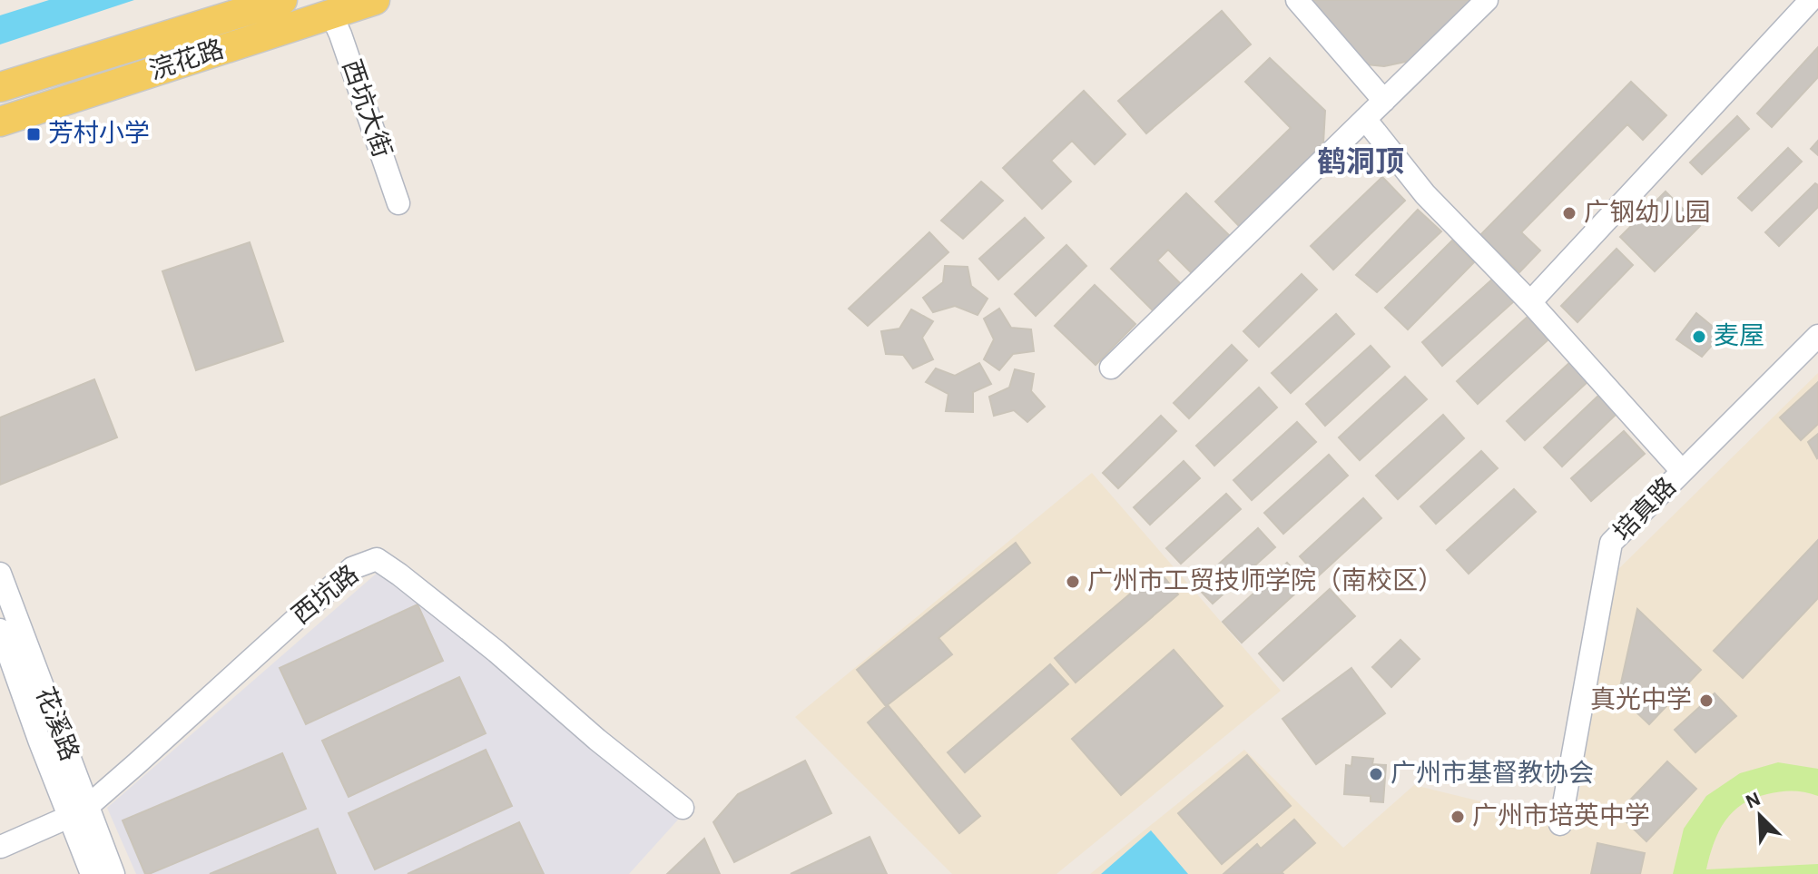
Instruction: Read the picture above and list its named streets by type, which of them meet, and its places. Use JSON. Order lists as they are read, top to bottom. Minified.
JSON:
{"streets":{"main road":["浣花路"],"street":["西坑大街","培真路","西坑路","花溪路"]},"crossings":[["浣花路","西坑大街"],["西坑路","花溪路"]],"districts":["鹤洞顶"],"places":{"transit":["芳村小学"],"other":["广钢幼儿园","麦屋","广州市工贸技师学院（南校区）","真光中学","广州市基督教协会","广州市培英中学"]},"north":"top left"}
